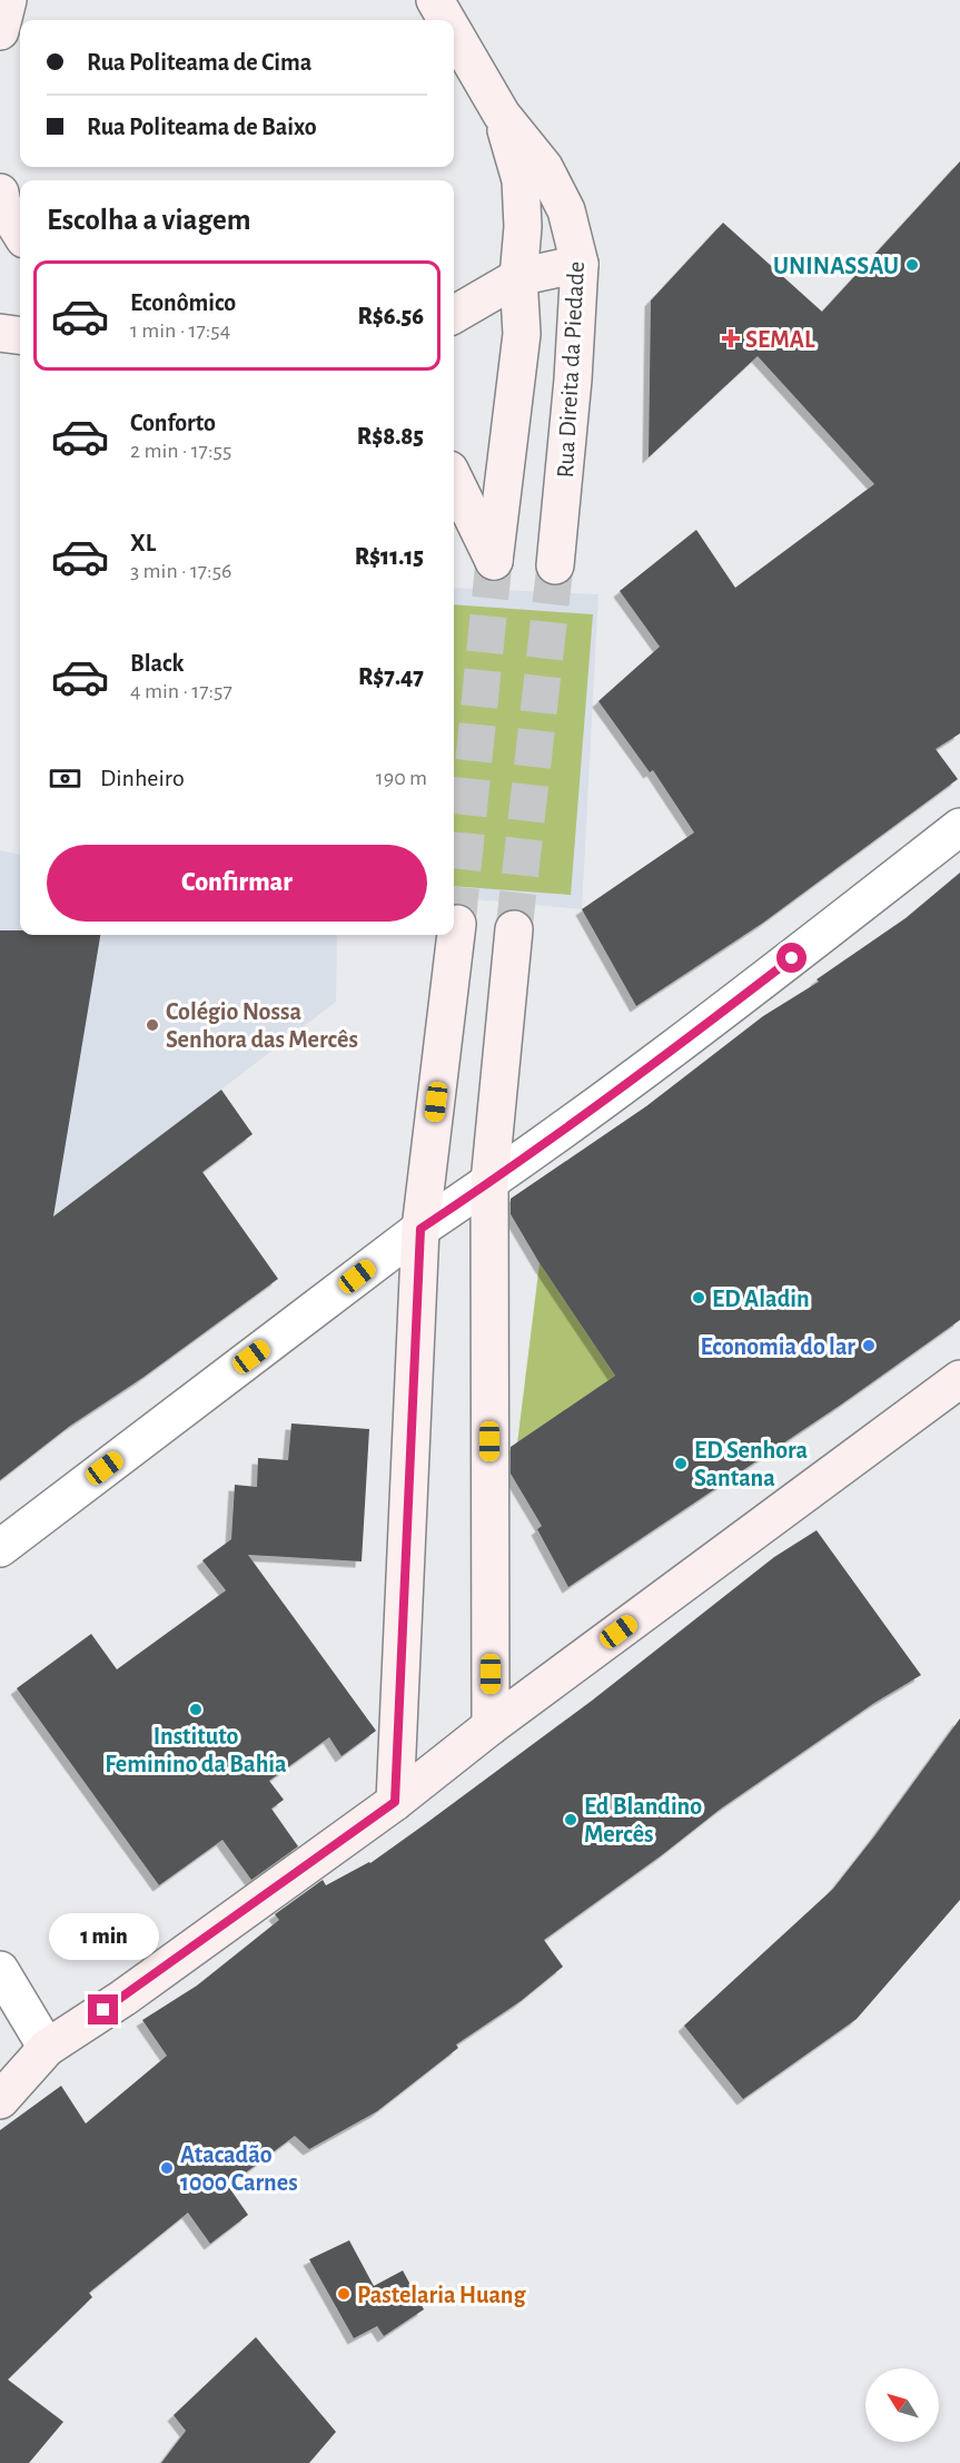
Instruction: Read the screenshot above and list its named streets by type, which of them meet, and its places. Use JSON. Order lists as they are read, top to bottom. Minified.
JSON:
{"streets":{"street":["Rua Direita da Piedade"]},"places":{"other":["UNINASSAU","Colégio Nossa Senhora das Mercês","ED Aladin","Economia do lar","ED Senhora Santana","Instituto Feminino da Bahia","Ed Blandino Mercês","Atacadão 1000 Carnes","Pastelaria Huang"],"health":["SEMAL"]},"north":"top left","page":{"banner":["Rua Politeama de Cima","Rua Politeama de Baixo"],"heading":"Escolha a viagem","list":[{"name":"Econômico","note":"1 min · 17:54","value":"R$6.56"},{"name":"Conforto","note":"2 min · 17:55","value":"R$8.85"},{"name":"XL","note":"3 min · 17:56","value":"R$11.15"},{"name":"Black","note":"4 min · 17:57","value":"R$7.47"}],"pay":["Dinheiro","190 m"],"buttons":"Confirmar","bubble":"1 min"}}
